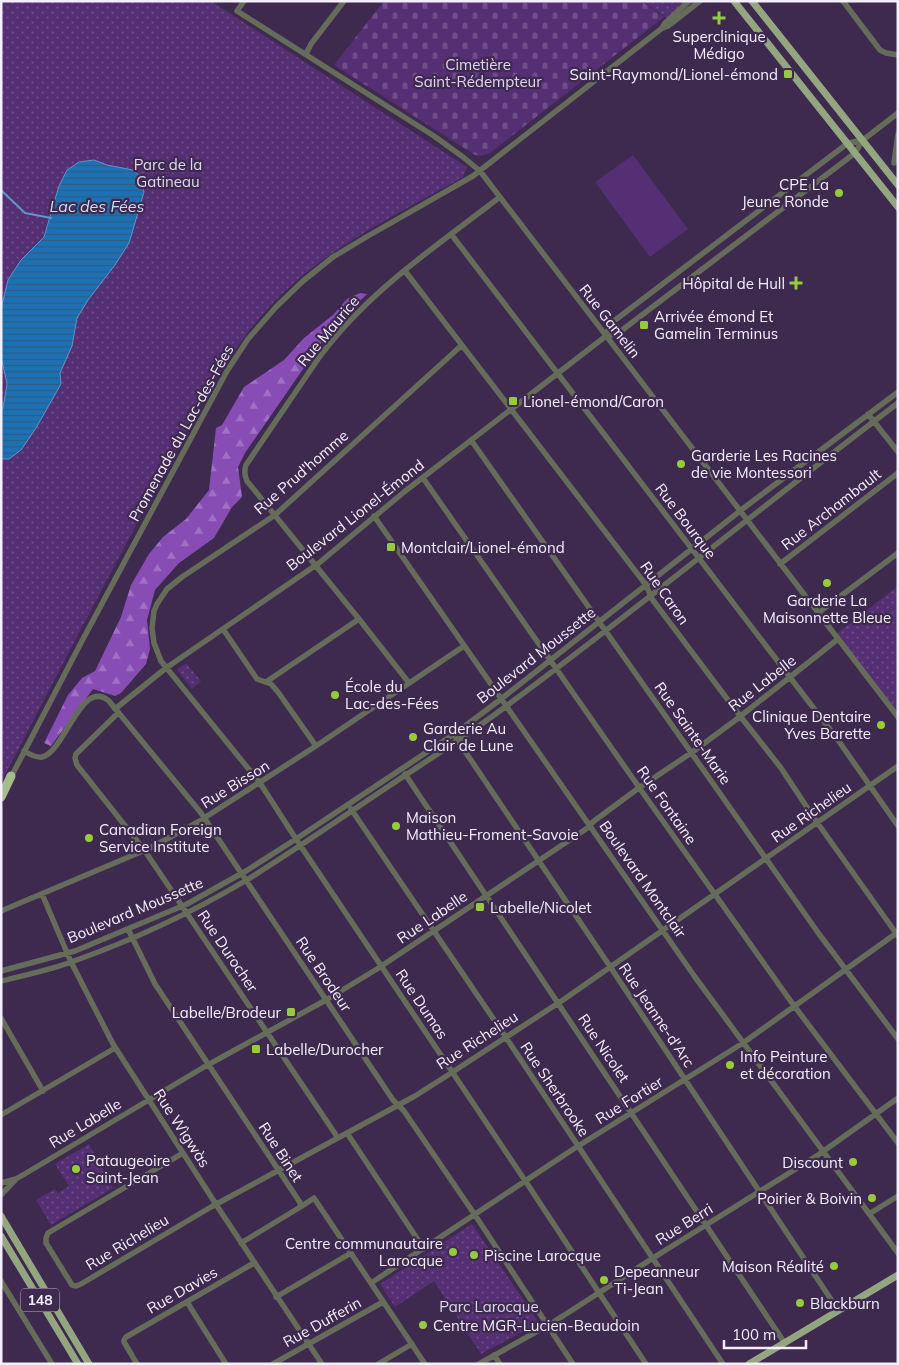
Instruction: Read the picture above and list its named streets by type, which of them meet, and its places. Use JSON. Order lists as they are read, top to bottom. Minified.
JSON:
{"streets":{"main road":["148"],"street":["Rue Gamelin","Rue Maurice","Promenade du Lac-des-Fées","Rue Prud'homme","Rue Archambault","Boulevard Lionel-Émond","Rue Bourque","Rue Caron","Boulevard Moussette","Rue Labelle","Rue Sainte-Marie","Rue Bisson","Rue Fontaine","Rue Richelieu","Boulevard Montclair","Rue Durocher","Rue Brodeur","Rue Dumas","Rue Jeanne-d'Arc","Rue Nicolet","Rue Sherbrooke","Rue Fortier","Rue Wìgwàs","Rue Binet","Rue Berri","Rue Davies","Rue Dufferin"]},"crossings":[["Rue Gamelin","Rue Maurice"],["Rue Gamelin","Promenade du Lac-des-Fées"],["Rue Gamelin","Rue Archambault"],["Rue Gamelin","Boulevard Lionel-Émond"],["Rue Gamelin","Boulevard Moussette"],["Rue Gamelin","Rue Labelle"],["Rue Maurice","Rue Prud'homme"],["Rue Maurice","Boulevard Lionel-Émond"],["Rue Maurice","Rue Bourque"],["Rue Maurice","Rue Caron"],["Rue Maurice","Rue Bisson"],["Promenade du Lac-des-Fées","Rue Brodeur"],["Rue Prud'homme","Boulevard Lionel-Émond"],["Rue Prud'homme","Rue Caron"],["Rue Prud'homme","Rue Dumas"],["Boulevard Lionel-Émond","Rue Bourque"],["Boulevard Lionel-Émond","Rue Caron"],["Boulevard Lionel-Émond","Rue Sainte-Marie"],["Boulevard Lionel-Émond","Rue Fontaine"],["Boulevard Lionel-Émond","Boulevard Montclair"],["Boulevard Lionel-Émond","Rue Durocher"],["Boulevard Lionel-Émond","Rue Brodeur"],["Boulevard Lionel-Émond","Rue Dumas"],["Rue Bourque","Boulevard Moussette"],["Rue Bourque","Rue Labelle"],["Rue Bourque","Rue Richelieu"],["Rue Caron","Boulevard Moussette"],["Rue Caron","Rue Labelle"],["Rue Caron","Rue Richelieu"],["Rue Caron","Rue Fortier"],["Boulevard Moussette","Rue Sainte-Marie"],["Boulevard Moussette","Rue Fontaine"],["Boulevard Moussette","Boulevard Montclair"],["Boulevard Moussette","Rue Durocher"],["Boulevard Moussette","Rue Brodeur"],["Boulevard Moussette","Rue Dumas"],["Boulevard Moussette","Rue Jeanne-d'Arc"],["Boulevard Moussette","Rue Nicolet"],["Boulevard Moussette","Rue Sherbrooke"],["Boulevard Moussette","Rue Wìgwàs"],["Boulevard Moussette","Rue Binet"],["Rue Labelle","Rue Sainte-Marie"],["Rue Labelle","Rue Fontaine"],["Rue Labelle","Boulevard Montclair"],["Rue Labelle","Rue Durocher"],["Rue Labelle","Rue Brodeur"],["Rue Labelle","Rue Dumas"],["Rue Labelle","Rue Jeanne-d'Arc"],["Rue Labelle","Rue Nicolet"],["Rue Labelle","Rue Sherbrooke"],["Rue Labelle","Rue Wìgwàs"],["Rue Labelle","Rue Binet"],["Rue Sainte-Marie","Rue Richelieu"],["Rue Sainte-Marie","Rue Fortier"],["Rue Bisson","Boulevard Montclair"],["Rue Bisson","Rue Durocher"],["Rue Bisson","Rue Brodeur"],["Rue Bisson","Rue Dumas"],["Rue Bisson","Rue Wìgwàs"],["Rue Fontaine","Rue Richelieu"],["Rue Fontaine","Rue Fortier"],["Rue Fontaine","Rue Berri"],["Rue Richelieu","Boulevard Montclair"],["Rue Richelieu","Rue Durocher"],["Rue Richelieu","Rue Brodeur"],["Rue Richelieu","Rue Dumas"],["Rue Richelieu","Rue Jeanne-d'Arc"],["Rue Richelieu","Rue Nicolet"],["Rue Richelieu","Rue Sherbrooke"],["Rue Richelieu","Rue Wìgwàs"],["Rue Richelieu","Rue Binet"],["Boulevard Montclair","Rue Fortier"],["Boulevard Montclair","Rue Berri"],["Rue Brodeur","Rue Fortier"],["Rue Brodeur","Rue Berri"],["Rue Dumas","Rue Fortier"],["Rue Dumas","Rue Berri"],["Rue Jeanne-d'Arc","Rue Fortier"],["Rue Jeanne-d'Arc","Rue Berri"],["Rue Nicolet","Rue Fortier"],["Rue Nicolet","Rue Berri"],["Rue Sherbrooke","Rue Fortier"],["Rue Sherbrooke","Rue Berri"],["Rue Wìgwàs","Rue Davies"],["Rue Wìgwàs","Rue Dufferin"]],"water":["Lac des Fées"],"parks":["Cimetière Saint-Rédempteur","Parc de la Gatineau","Parc Larocque"],"places":{"health":["Superclinique Médigo","Hôpital de Hull"],"transit":["Saint-Raymond/Lionel-émond","Arrivée émond Et Gamelin Terminus","Lionel-émond/Caron","Montclair/Lionel-émond","Labelle/Nicolet","Labelle/Brodeur","Labelle/Durocher"],"other":["CPE La Jeune Ronde","Garderie Les Racines de vie Montessori","Garderie La Maisonnette Bleue","École du Lac-des-Fées","Clinique Dentaire Yves Barette","Garderie Au Clair de Lune","Maison Mathieu-Froment-Savoie","Canadian Foreign Service Institute","Info Peinture et décoration","Discount","Pataugeoire Saint-Jean","Poirier & Boivin","Centre communautaire Larocque","Piscine Larocque","Maison Réalité","Depeanneur Ti-Jean","Blackburn","Centre MGR-Lucien-Beaudoin"]},"scale_bar":"100 m"}
